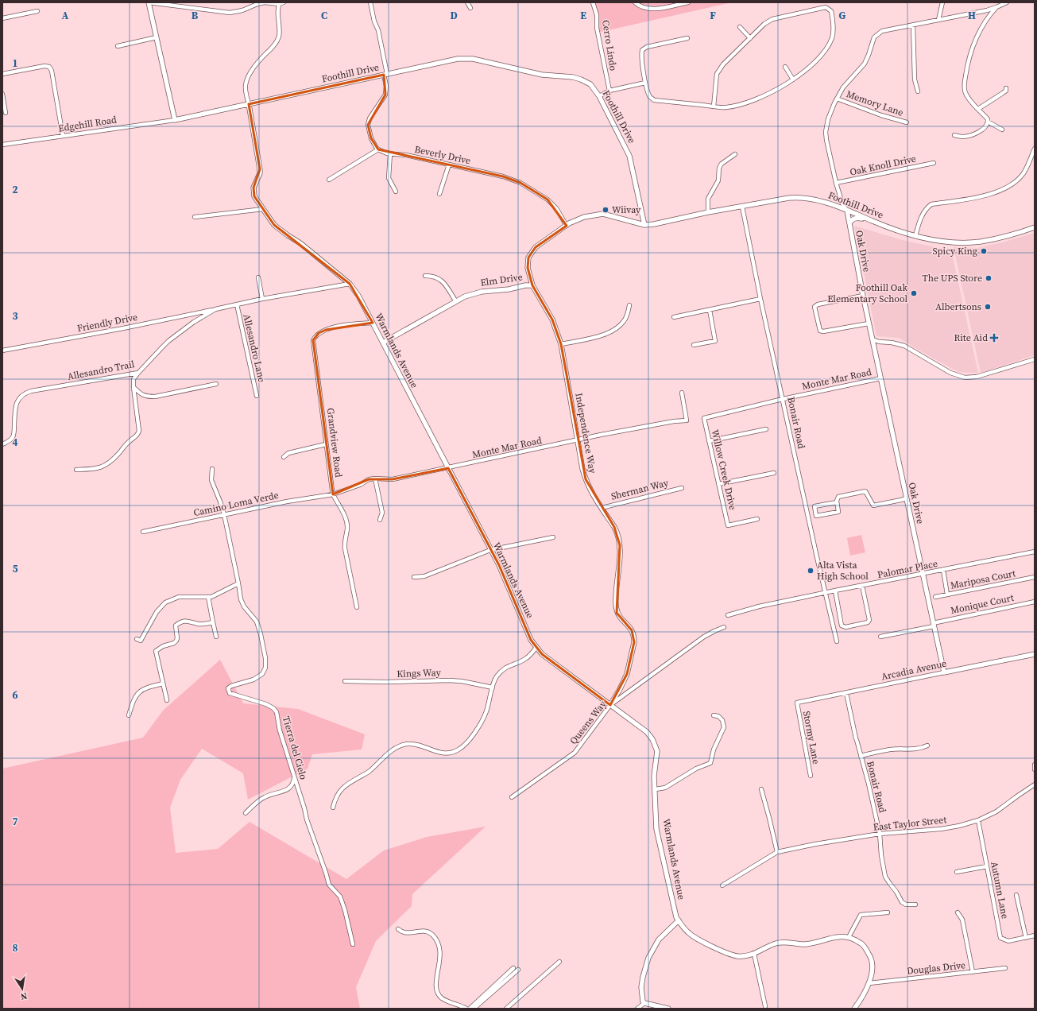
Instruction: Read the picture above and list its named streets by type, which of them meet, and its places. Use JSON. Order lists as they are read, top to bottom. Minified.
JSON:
{"streets":{"street":["Cerro Lindo","Foothill Drive","Memory Lane","Edgehill Road","Beverly Drive","Oak Knoll Drive","Oak Drive","Elm Drive","Friendly Drive","Allesandro Lane","Warmlands Avenue","Allesandro Trail","Monte Mar Road","Bonair Road","Independence Way","Grandview Road","Willow Creek Drive","Sherman Way","Camino Loma Verde","Palomar Place","Mariposa Court","Monique Court","Arcadia Avenue","Kings Way","Queens Way","Stormy Lane","Tierra del Cielo","East Taylor Street","Autumn Lane","Douglas Drive"]},"crossings":[["Foothill Drive","Edgehill Road"],["Foothill Drive","Oak Drive"],["Foothill Drive","Elm Drive"],["Foothill Drive","Warmlands Avenue"],["Foothill Drive","Bonair Road"],["Memory Lane","Oak Drive"],["Beverly Drive","Elm Drive"],["Oak Knoll Drive","Oak Drive"],["Oak Drive","Monte Mar Road"],["Oak Drive","Palomar Place"],["Oak Drive","Monique Court"],["Oak Drive","Arcadia Avenue"],["Elm Drive","Warmlands Avenue"],["Elm Drive","Independence Way"],["Friendly Drive","Allesandro Trail"],["Allesandro Lane","Allesandro Trail"],["Warmlands Avenue","Allesandro Trail"],["Warmlands Avenue","Monte Mar Road"],["Warmlands Avenue","Independence Way"],["Warmlands Avenue","Grandview Road"],["Warmlands Avenue","Queens Way"],["Monte Mar Road","Bonair Road"],["Monte Mar Road","Independence Way"],["Monte Mar Road","Grandview Road"],["Monte Mar Road","Willow Creek Drive"],["Monte Mar Road","Camino Loma Verde"],["Bonair Road","Palomar Place"],["Bonair Road","Arcadia Avenue"],["Bonair Road","East Taylor Street"],["Independence Way","Sherman Way"],["Independence Way","Queens Way"],["Grandview Road","Camino Loma Verde"],["Camino Loma Verde","Tierra del Cielo"],["Arcadia Avenue","Stormy Lane"],["East Taylor Street","Autumn Lane"]],"places":{"other":["Wiivay","Spicy King","The UPS Store","Foothill Oak Elementary School","Albertsons","Alta Vista High School"],"health":["Rite Aid"]},"north":"bottom","grid":{"columns":["A","B","C","D","E","F","G","H"],"rows":["1","2","3","4","5","6","7","8"]}}
